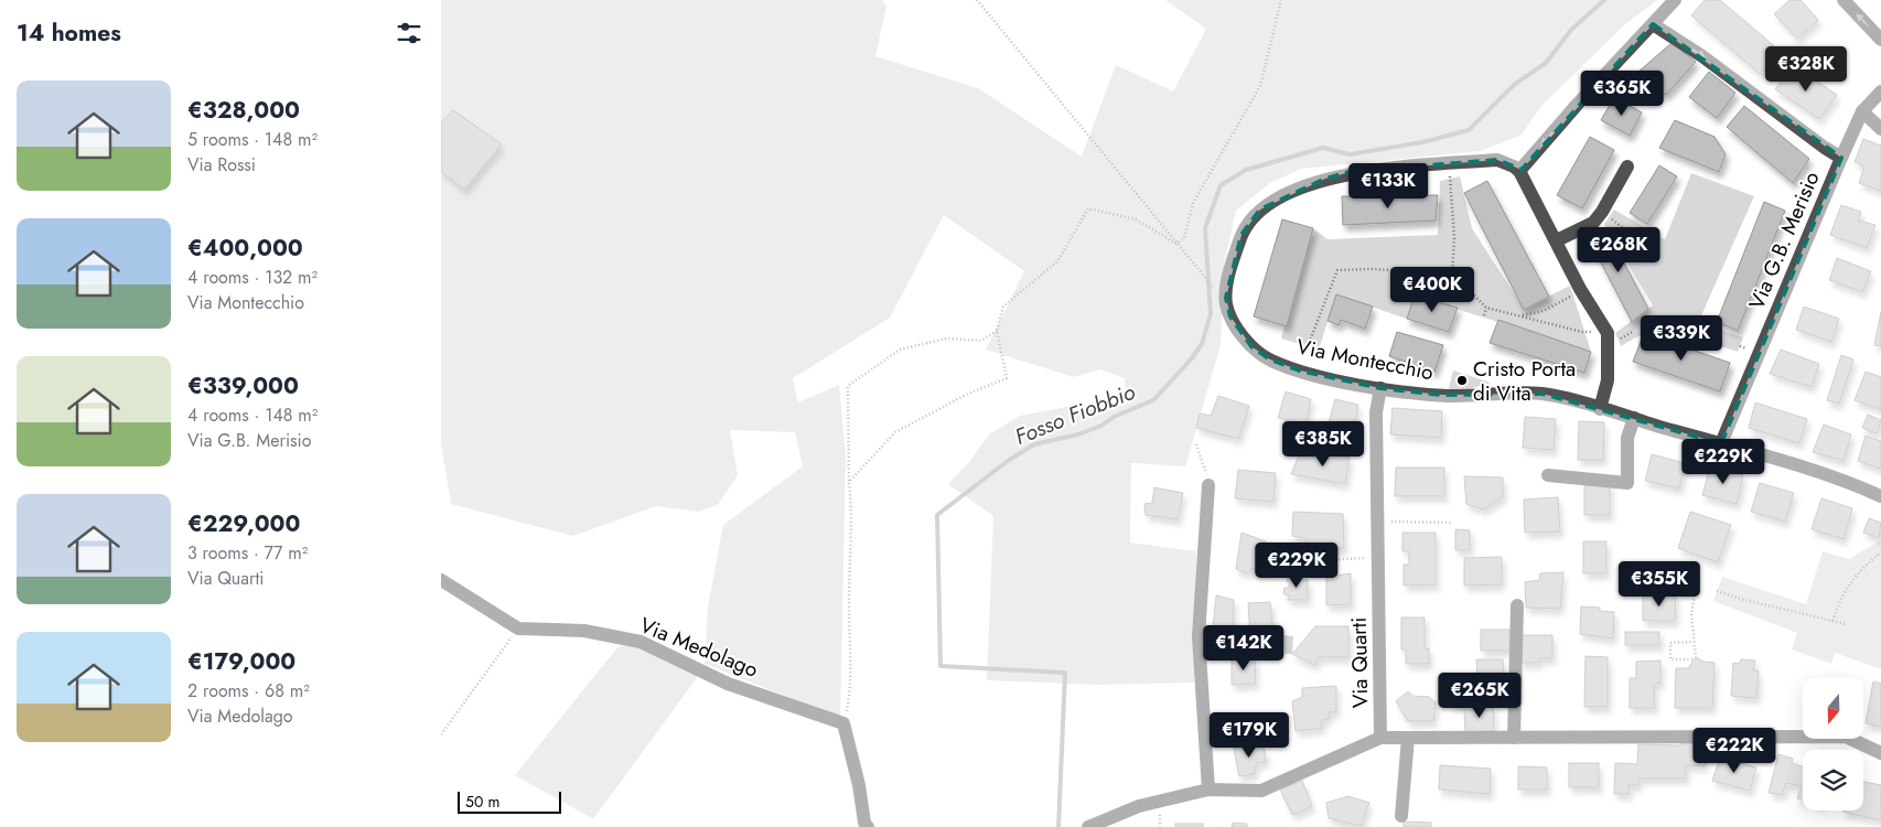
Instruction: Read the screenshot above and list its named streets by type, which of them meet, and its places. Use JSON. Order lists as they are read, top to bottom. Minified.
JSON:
{"streets":{"street":["Via G.B. Merisio","Via Montecchio","Via Medolago","Via Quarti"]},"crossings":[["Via G.B. Merisio","Via Montecchio"],["Via Montecchio","Via Quarti"]],"water":["Fosso Fiobbio"],"places":["Cristo Porta di Vita"],"scale_bar":"50 m","north":"bottom","page":{"heading":"14 homes","price":["€328K","€365K","€133K","€268K","€400K","€339K","€385K","€229K","€229K","€355K","€142K","€265K","€179K","€222K"],"list":[{"name":"€328,000","note":"5 rooms · 148 m² · Via Rossi"},{"name":"€400,000","note":"4 rooms · 132 m² · Via Montecchio"},{"name":"€339,000","note":"4 rooms · 148 m² · Via G.B. Merisio"},{"name":"€229,000","note":"3 rooms · 77 m² · Via Quarti"},{"name":"€179,000","note":"2 rooms · 68 m² · Via Medolago"}],"scale":"50 m"}}
